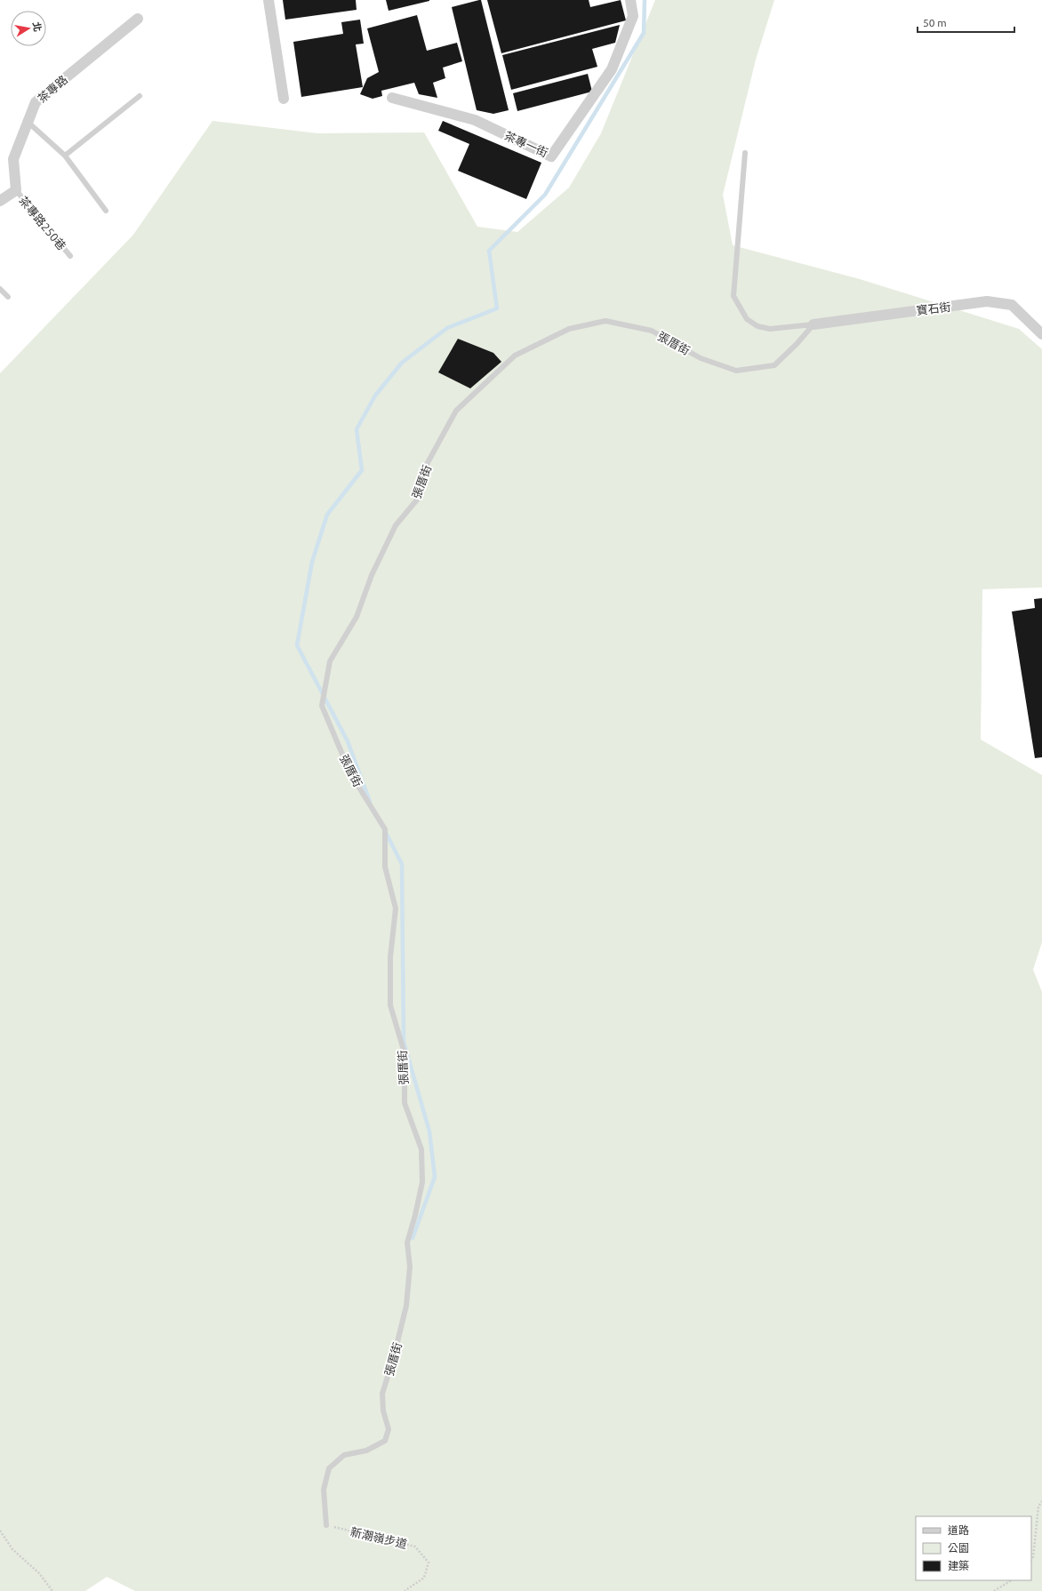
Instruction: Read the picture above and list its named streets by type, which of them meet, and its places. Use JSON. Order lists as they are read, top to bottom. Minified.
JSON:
{"streets":{"street":["茶專路","茶專一街","寶石街"],"lane":["茶專路250巷","張厝街"],"path":["新潮嶺步道"]},"crossings":[["茶專路","茶專路250巷"],["寶石街","張厝街"],["張厝街","新潮嶺步道"]],"legend":["道路","公園","建築"],"scale_bar":"50 m","north":"right"}
